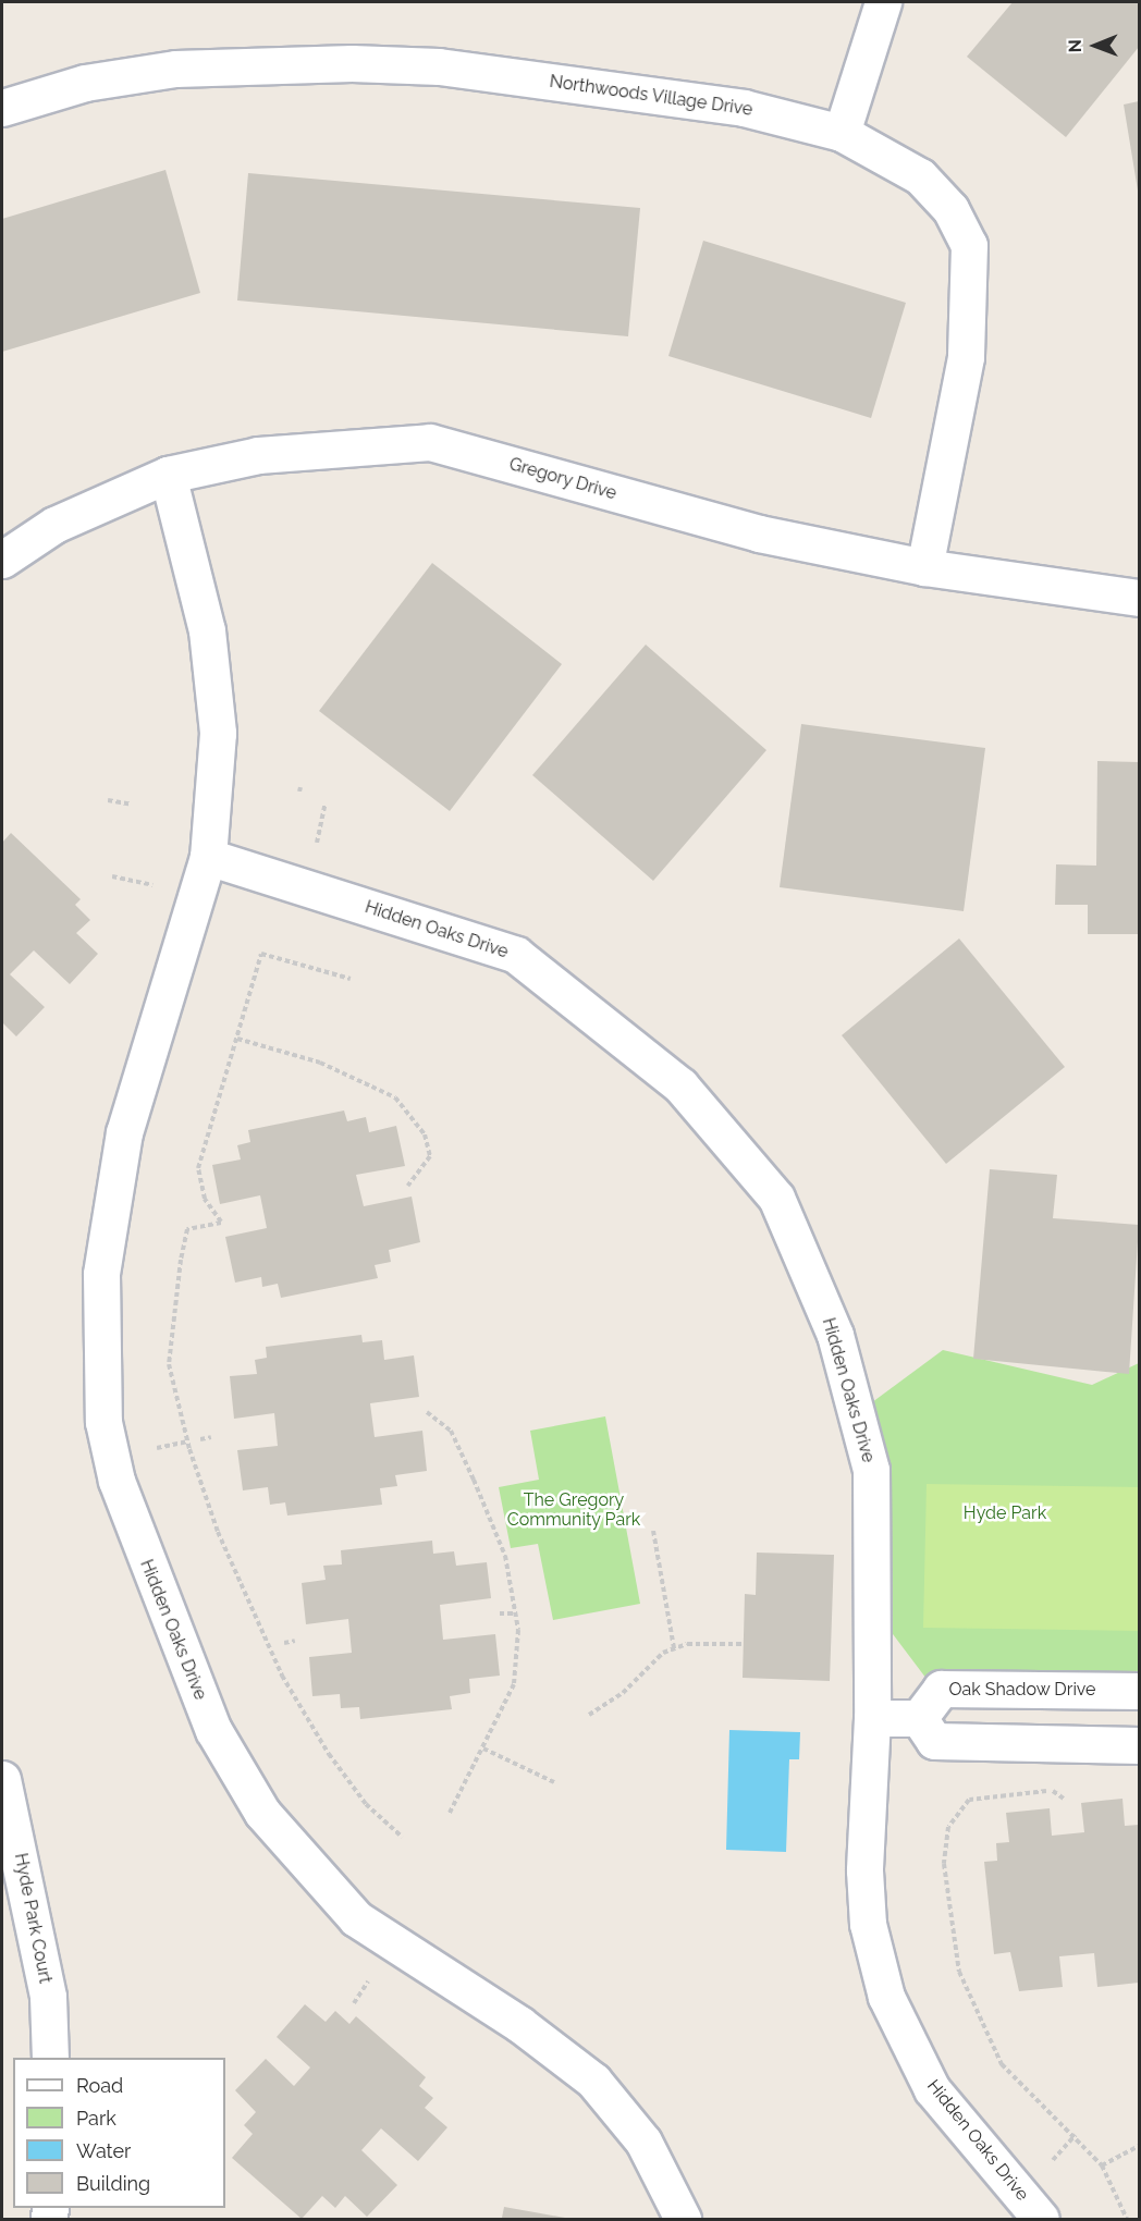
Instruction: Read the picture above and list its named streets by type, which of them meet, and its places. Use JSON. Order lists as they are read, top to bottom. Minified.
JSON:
{"streets":{"street":["Northwoods Village Drive","Gregory Drive","Hidden Oaks Drive","Oak Shadow Drive","Hyde Park Court"]},"crossings":[["Northwoods Village Drive","Gregory Drive"],["Gregory Drive","Hidden Oaks Drive"]],"parks":["The Gregory Community Park","Hyde Park"],"legend":["Road","Park","Water","Building"],"north":"left"}
